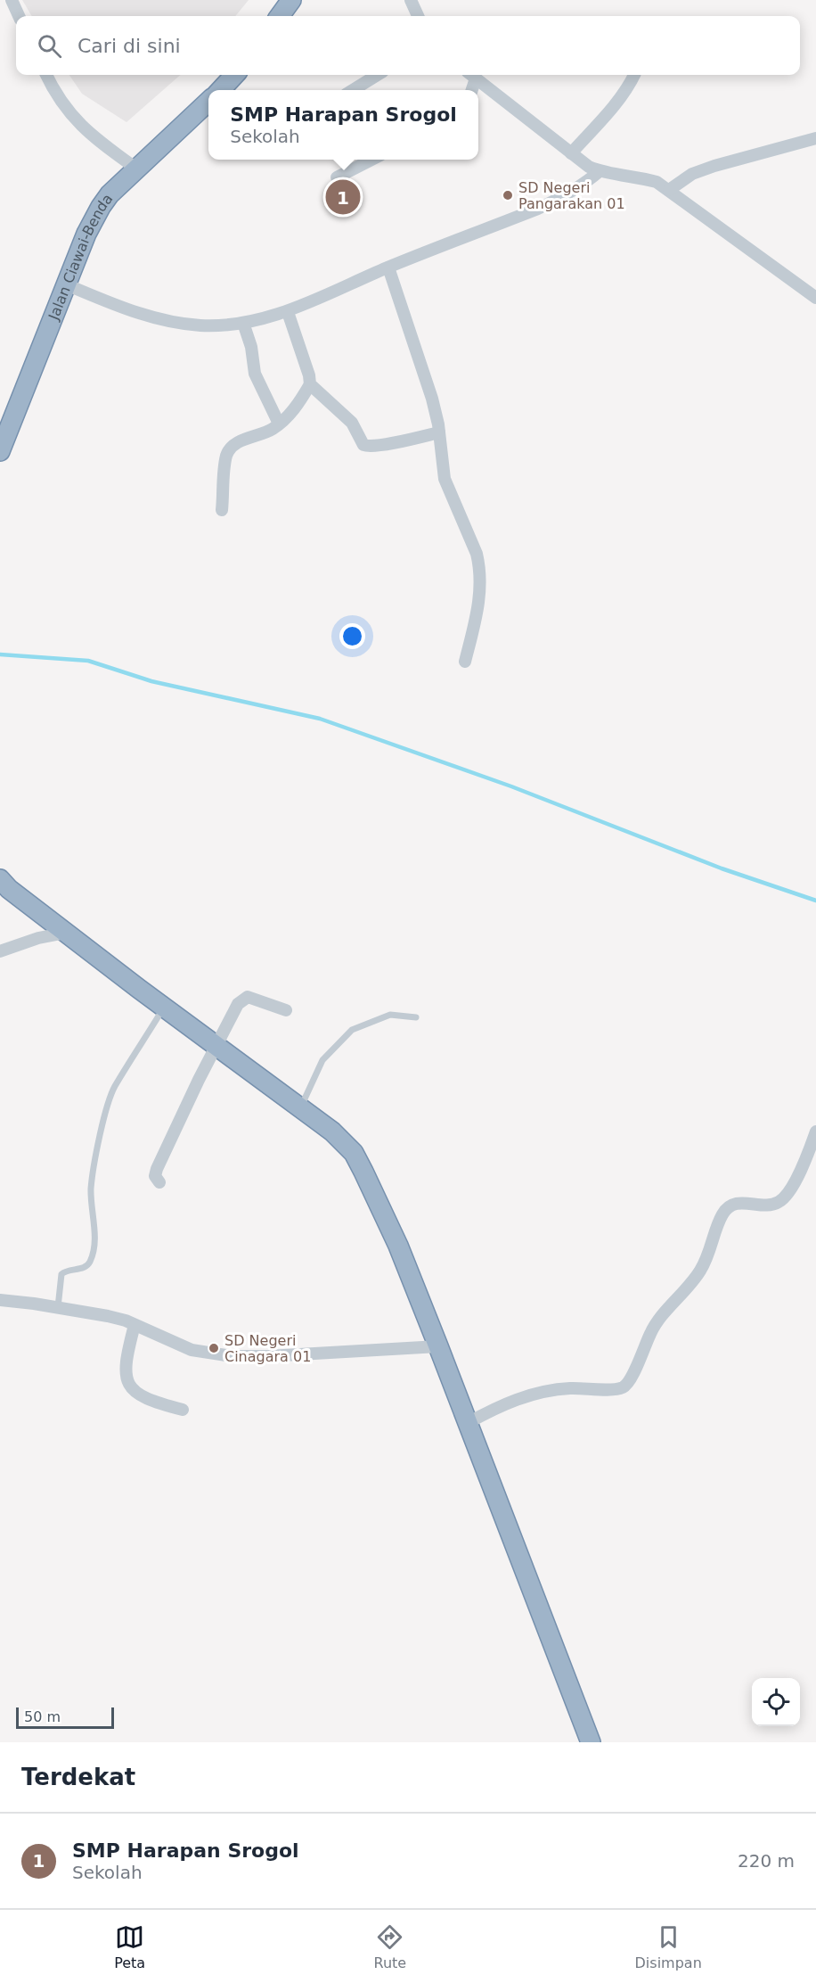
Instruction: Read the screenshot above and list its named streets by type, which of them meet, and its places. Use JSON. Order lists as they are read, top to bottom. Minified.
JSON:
{"streets":{"highway":["Jalan Ciawai-Benda"]},"places":["SD Negeri Pangarakan 01","SD Negeri Cinagara 01"],"scale_bar":"50 m","page":{"search":"Cari di sini","popup":["SMP Harapan Srogol","Sekolah"],"pins":"1","scale":"50 m","heading":"Terdekat","list":[{"mark":"1","name":"SMP Harapan Srogol","note":"Sekolah","value":"220 m"}],"nav":["Peta","Rute","Disimpan"]}}
